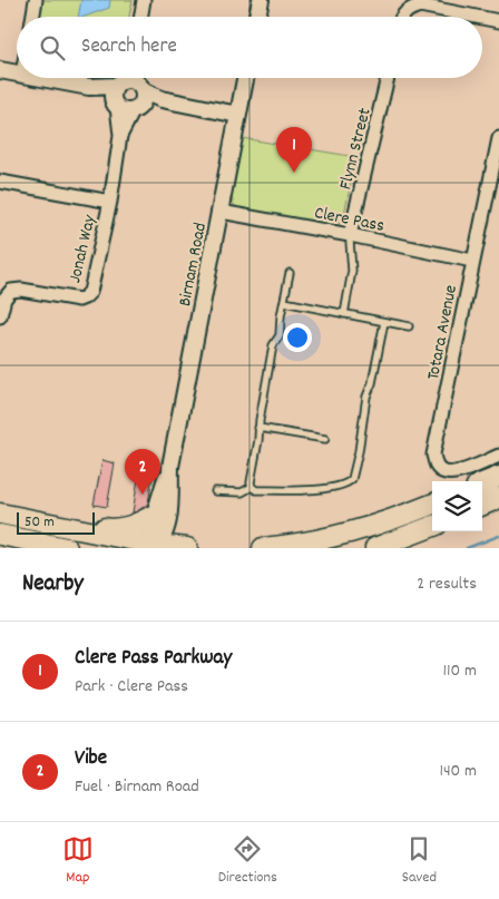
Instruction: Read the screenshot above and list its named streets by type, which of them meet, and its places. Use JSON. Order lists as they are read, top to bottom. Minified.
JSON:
{"streets":{"street":["Flynn Street","Clere Pass","Jonah Way","Birnam Road","Totara Avenue"]},"crossings":[["Flynn Street","Clere Pass"],["Clere Pass","Birnam Road"],["Clere Pass","Totara Avenue"]],"scale_bar":"50 m","page":{"search":"Search here","pins":["1","2"],"scale":"50 m","heading":["Nearby","2 results"],"list":[{"mark":"1","name":"Clere Pass Parkway","note":"Park · Clere Pass","value":"110 m"},{"mark":"2","name":"Vibe","note":"Fuel · Birnam Road","value":"140 m"}],"nav":["Map","Directions","Saved"]}}
